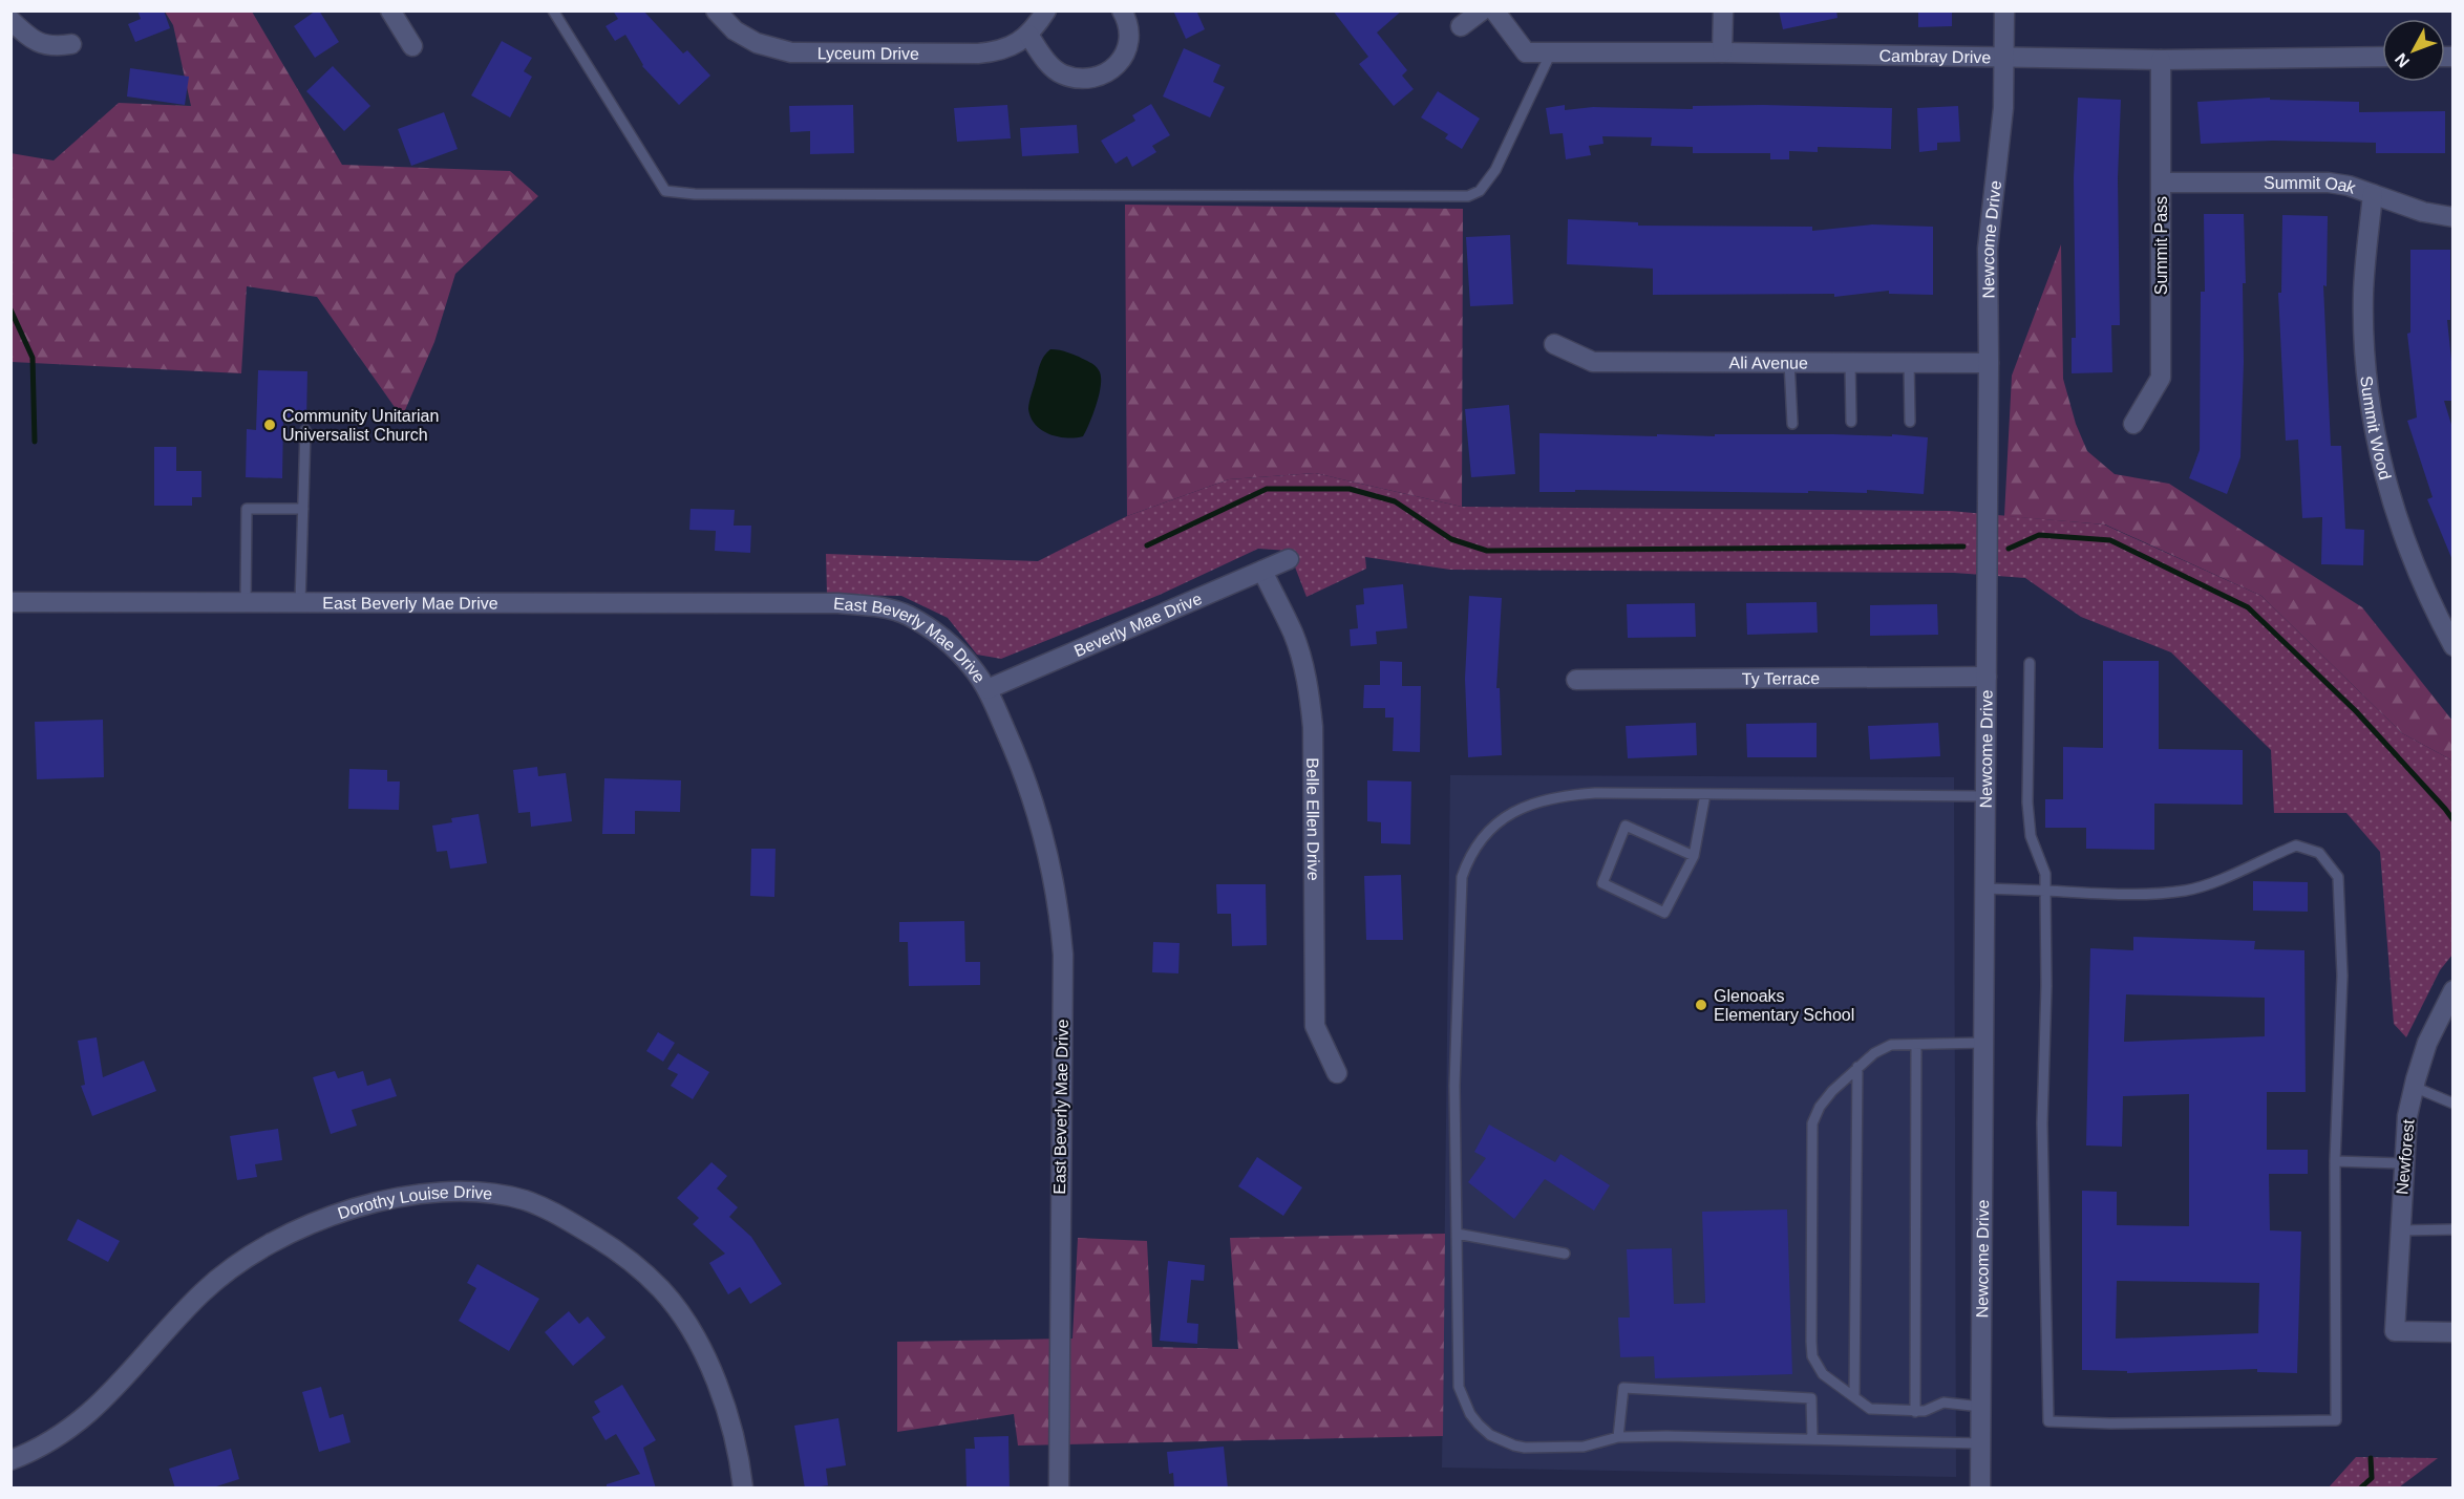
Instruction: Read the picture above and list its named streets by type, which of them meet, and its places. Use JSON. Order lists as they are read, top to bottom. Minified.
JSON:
{"streets":{"street":["Lyceum Drive","Cambray Drive","Summit Oak","Newcome Drive","Summit Pass","Ali Avenue","Summit Wood","East Beverly Mae Drive","Beverly Mae Drive","Ty Terrace","Belle Ellen Drive","Newforest","Dorothy Louise Drive"]},"crossings":[["Cambray Drive","Newcome Drive"],["Cambray Drive","Summit Pass"],["Summit Oak","Summit Pass"],["Summit Oak","Summit Wood"],["Newcome Drive","Ali Avenue"],["Newcome Drive","Ty Terrace"],["East Beverly Mae Drive","Beverly Mae Drive"],["Beverly Mae Drive","Belle Ellen Drive"]],"places":["Community Unitarian Universalist Church","Glenoaks Elementary School"],"north":"bottom left"}
